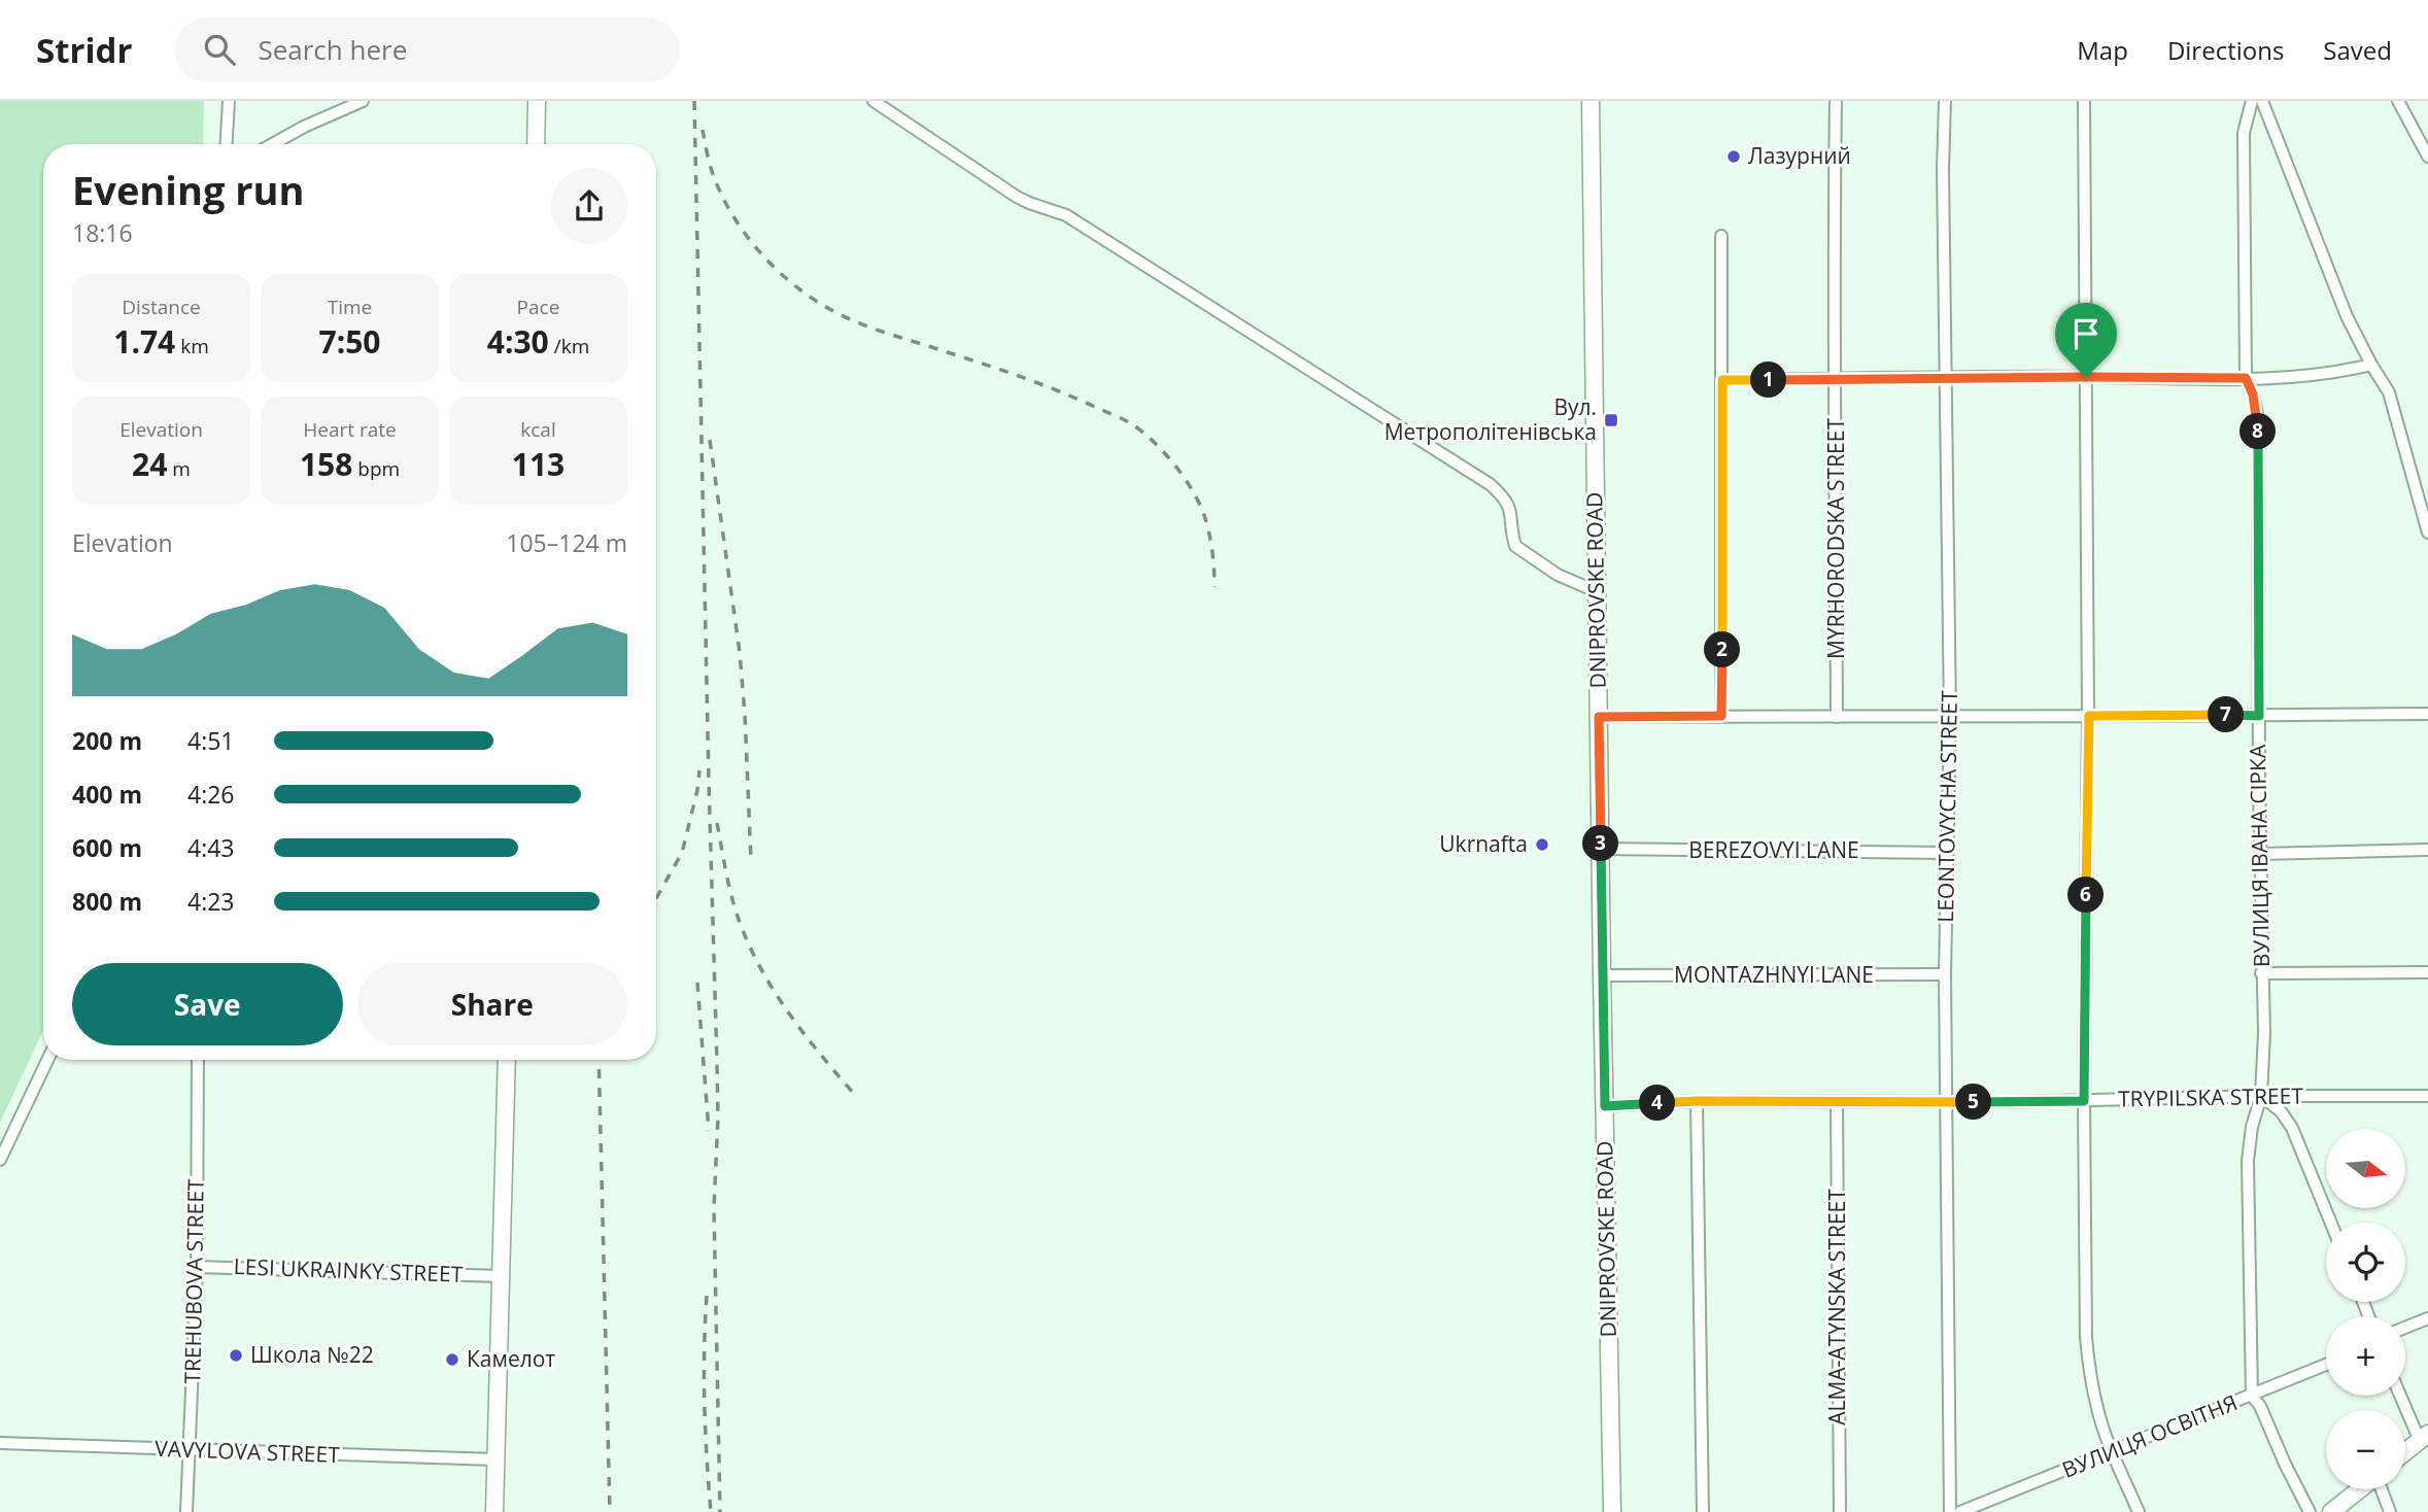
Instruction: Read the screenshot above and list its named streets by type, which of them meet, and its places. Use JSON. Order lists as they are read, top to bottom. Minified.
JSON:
{"streets":{"street":["MYRHORODSKA STREET","DNIPROVSKE ROAD","LEONTOVYCHA STREET","BEREZOVYI LANE","ВУЛИЦЯ ІВАНА СІРКА","MONTAZHNYI LANE","TRYPILSKA STREET","LESI UKRAINKY STREET","TREHUBOVA STREET","ALMA-ATYNSKA STREET","ВУЛИЦЯ ОСВІТНЯ","VAVYLOVA STREET"]},"crossings":[["DNIPROVSKE ROAD","BEREZOVYI LANE"],["DNIPROVSKE ROAD","MONTAZHNYI LANE"],["DNIPROVSKE ROAD","TRYPILSKA STREET"],["LEONTOVYCHA STREET","BEREZOVYI LANE"],["LEONTOVYCHA STREET","MONTAZHNYI LANE"],["LEONTOVYCHA STREET","TRYPILSKA STREET"],["ВУЛИЦЯ ІВАНА СІРКА","TRYPILSKA STREET"],["ВУЛИЦЯ ІВАНА СІРКА","ВУЛИЦЯ ОСВІТНЯ"],["TRYPILSKA STREET","ALMA-ATYNSKA STREET"],["LESI UKRAINKY STREET","TREHUBOVA STREET"],["TREHUBOVA STREET","VAVYLOVA STREET"]],"places":{"other":["Лазурний","Ukrnafta","Школа №22","Камелот"],"transit":["Вул. Метрополітенівська"]},"north":"right","page":{"header":"Stridr","search":"Search here","nav":["Map","Directions","Saved"],"heading":["Evening run","18:16"],"stats":[["Distance","1.74 km"],["Time","7:50"],["Pace","4:30 /km"],["Elevation","24 m"],["Heart rate","158 bpm"],["kcal","113"]],"pins":["1","8","2","7","3","6","5","4"],"chart":["Elevation","105–124 m"],"list":[{"name":"200 m","note":"4:51"},{"name":"400 m","note":"4:26"},{"name":"600 m","note":"4:43"},{"name":"800 m","note":"4:23"}],"buttons":["Save","Share"],"map_buttons":["+","−"]}}
